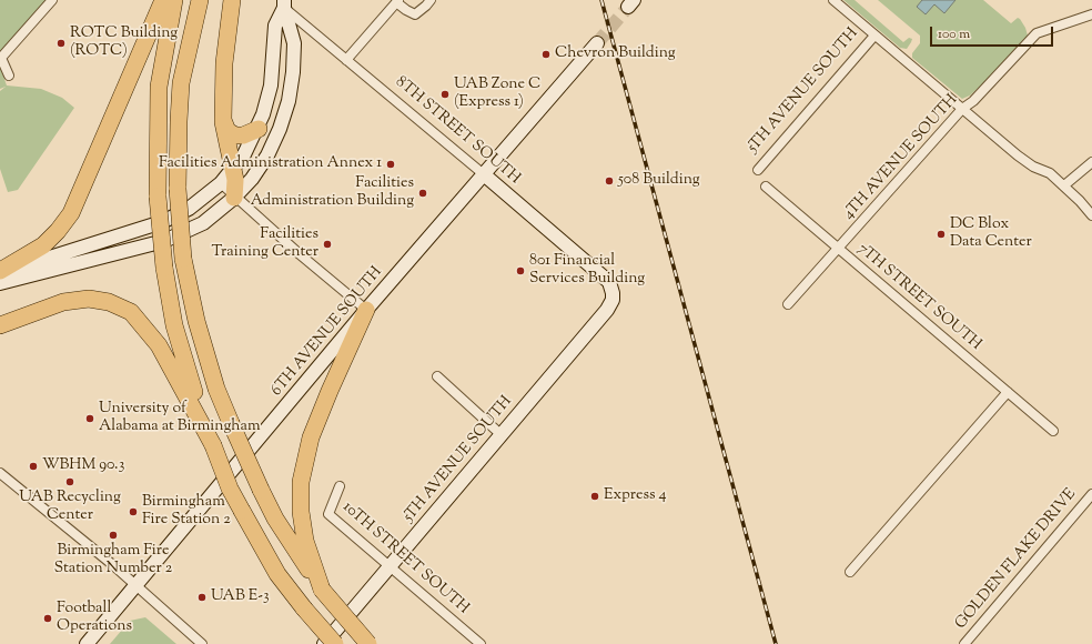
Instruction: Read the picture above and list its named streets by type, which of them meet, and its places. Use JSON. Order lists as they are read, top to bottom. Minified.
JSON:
{"streets":{"main road":["5TH AVENUE SOUTH","8TH STREET SOUTH","6TH AVENUE SOUTH"],"street":["4TH AVENUE SOUTH","7TH STREET SOUTH","10TH STREET SOUTH","GOLDEN FLAKE DRIVE"]},"crossings":[["5TH AVENUE SOUTH","8TH STREET SOUTH"],["5TH AVENUE SOUTH","10TH STREET SOUTH"],["8TH STREET SOUTH","6TH AVENUE SOUTH"],["4TH AVENUE SOUTH","7TH STREET SOUTH"]],"places":["ROTC Building (ROTC)","Chevron Building","UAB Zone C (Express 1)","Facilities Administration Annex 1","508 Building","Facilities Administration Building","DC Blox Data Center","Facilities Training Center","801 Financial Services Building","University of Alabama at Birmingham","WBHM 90.3","UAB Recycling Center","Express 4","Birmingham Fire Station 2","Birmingham Fire Station Number 2","UAB E-3","Football Operations"],"scale_bar":"100 m"}
